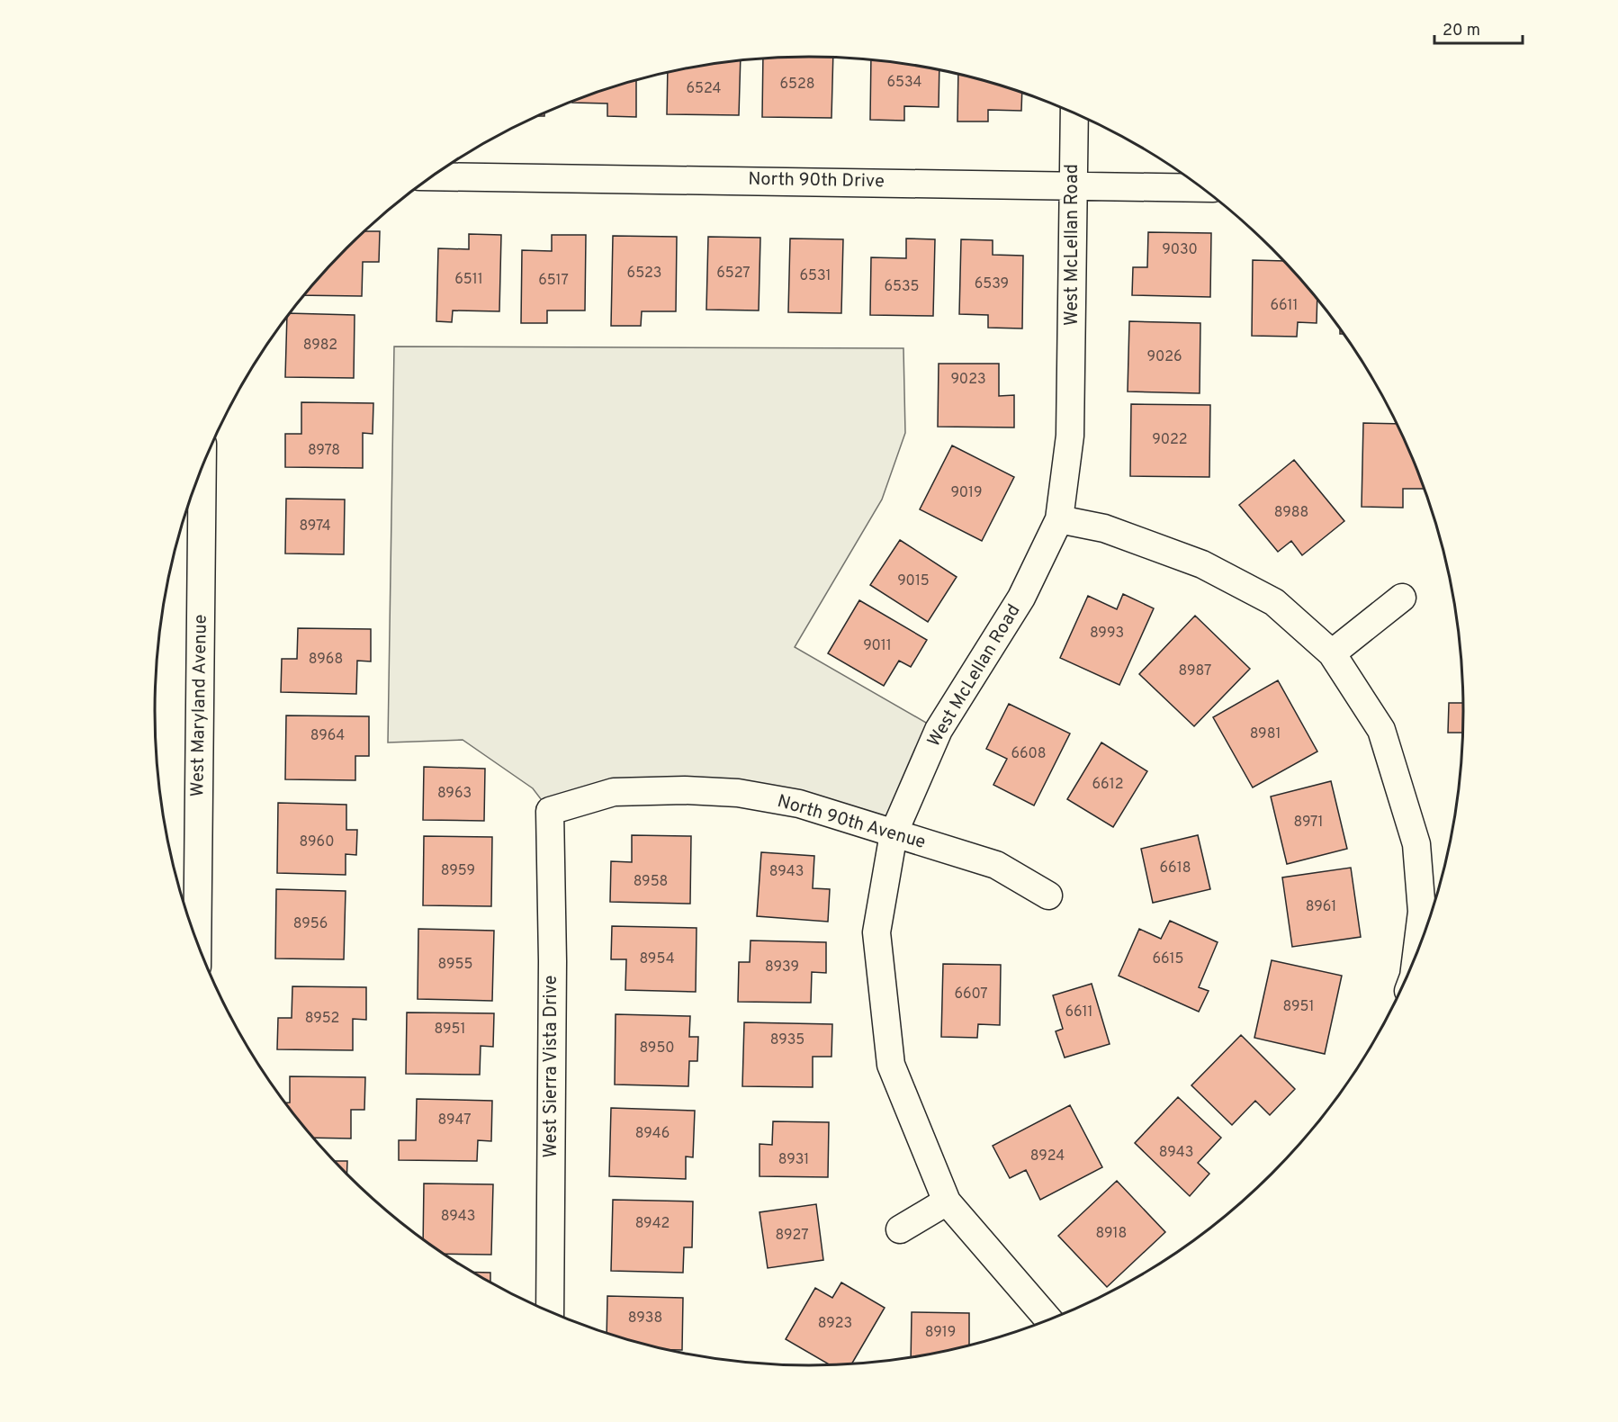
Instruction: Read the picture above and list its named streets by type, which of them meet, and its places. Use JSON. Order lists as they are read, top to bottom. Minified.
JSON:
{"streets":{"street":["North 90th Drive","West McLellan Road","West Maryland Avenue","North 90th Avenue","West Sierra Vista Drive"]},"crossings":[["North 90th Drive","West McLellan Road"],["West McLellan Road","North 90th Avenue"],["North 90th Avenue","West Sierra Vista Drive"]],"house_numbers":["6534","6528","6524","9030","6523","6527","6531","6511","6517","6539","6535","6611","8982","9026","9023","9022","8978","9019","8988","8974","9015","8993","9011","8968","8987","8981","8964","6608","6612","8963","8971","8960","6618","8959","8943","8958","8961","8956","8954","6615","8955","8939","6607","8951","6611","8952","8951","8935","8950","8947","8946","8943","8924","8931","8943","8942","8918","8927","8938","8923","8919"],"scale_bar":"20 m"}
